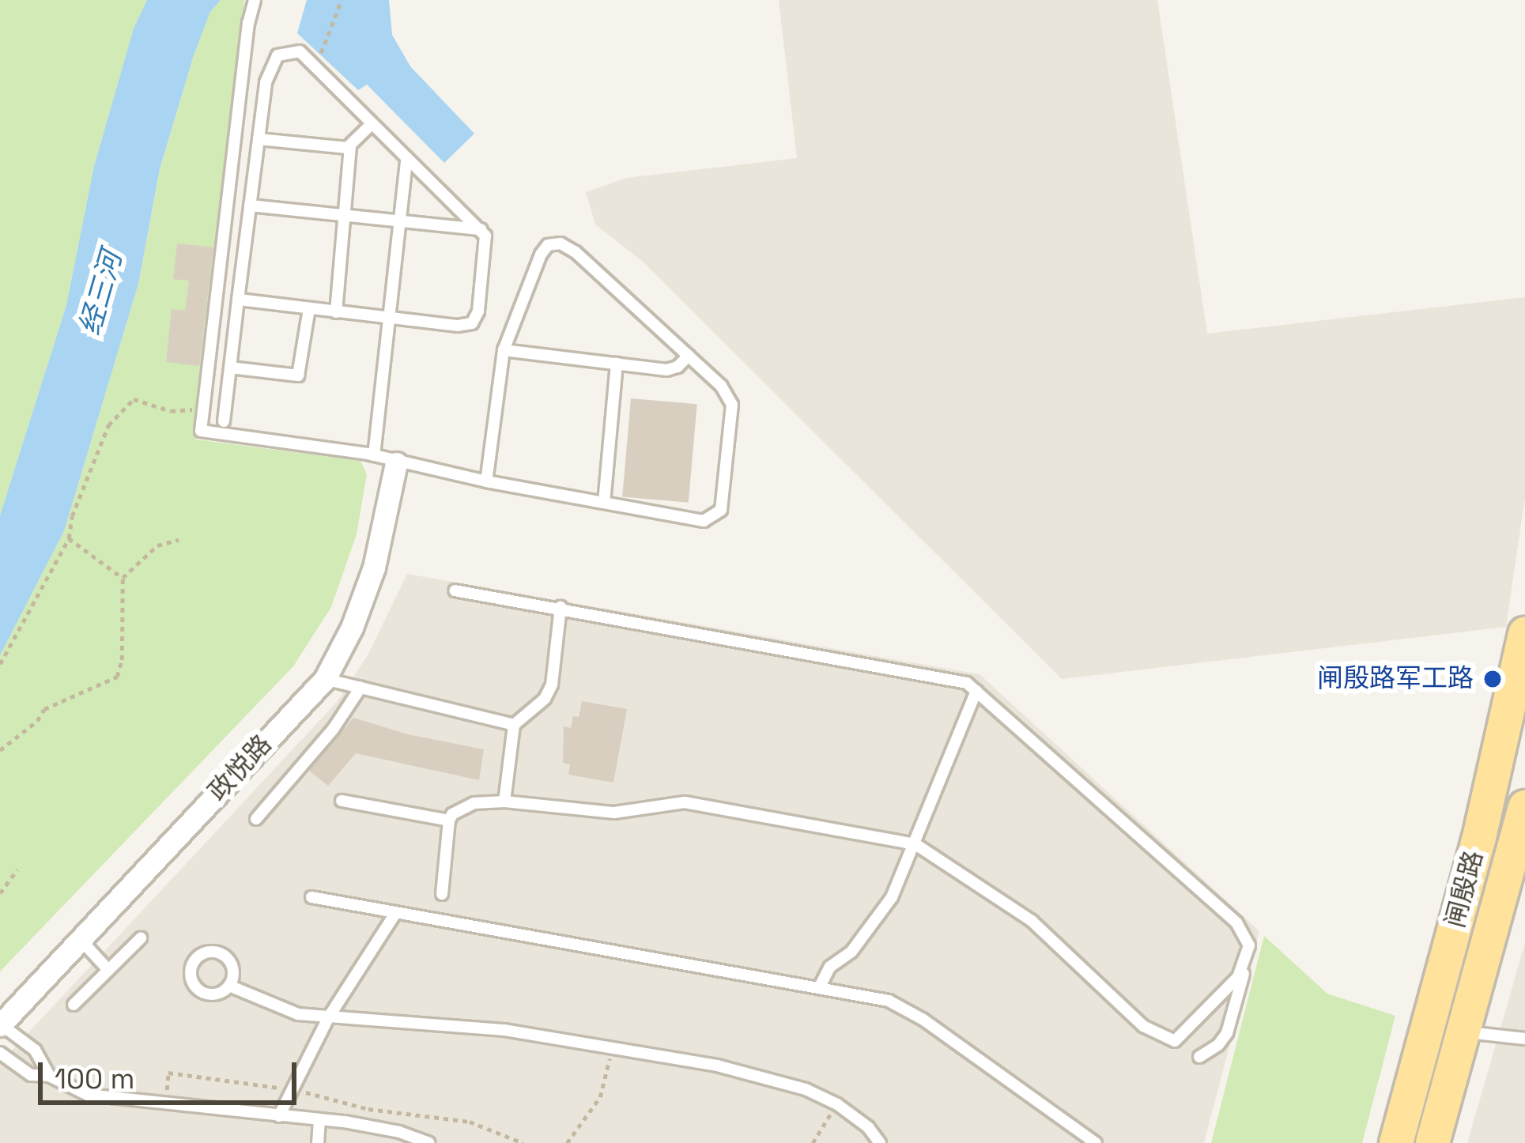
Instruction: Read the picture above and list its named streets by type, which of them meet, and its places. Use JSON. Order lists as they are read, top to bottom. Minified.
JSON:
{"streets":{"main road":["闸殷路"],"street":["政悦路"]},"water":["经三河"],"places":["闸殷路军工路"],"scale_bar":"100 m"}
